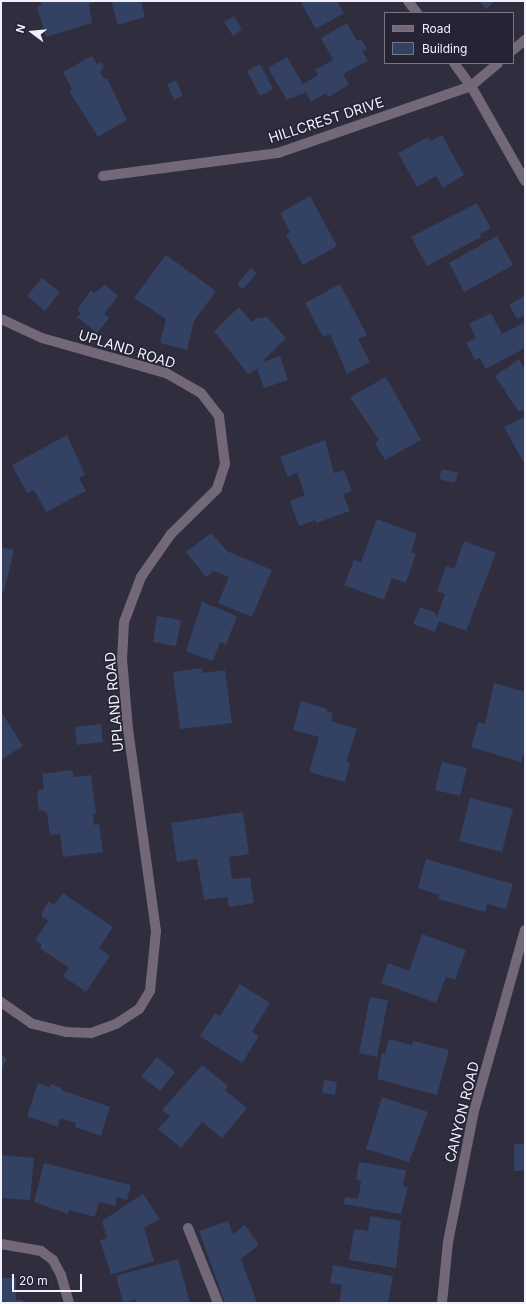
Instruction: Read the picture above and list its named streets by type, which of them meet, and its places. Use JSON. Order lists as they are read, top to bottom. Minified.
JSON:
{"streets":{"street":["HILLCREST DRIVE","UPLAND ROAD","CANYON ROAD"]},"legend":["Road","Building"],"scale_bar":"20 m","north":"left"}
